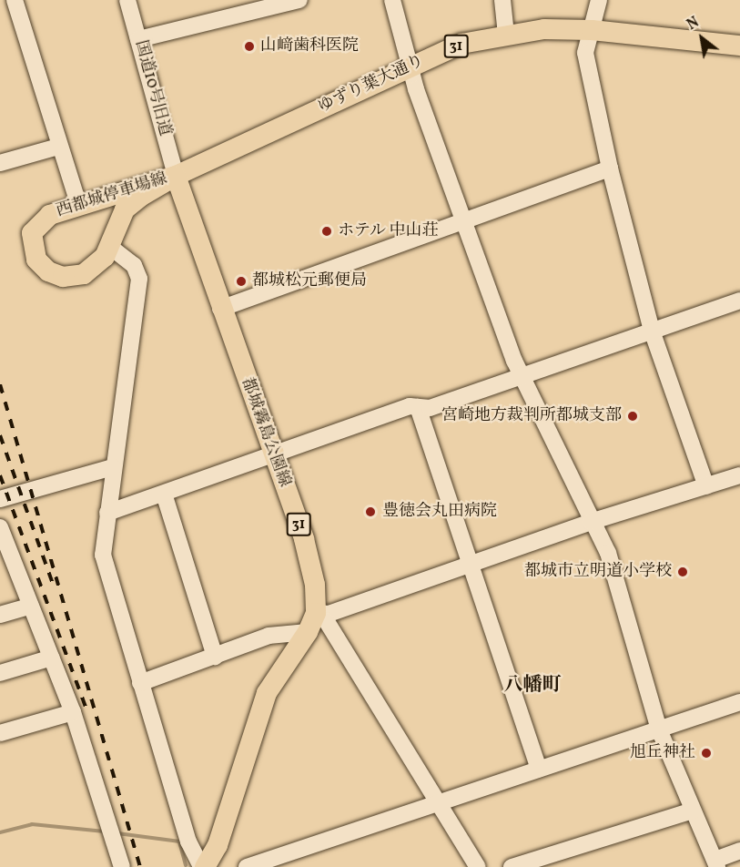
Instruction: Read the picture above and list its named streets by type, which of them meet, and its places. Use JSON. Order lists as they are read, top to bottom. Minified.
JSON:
{"streets":{"main road":["31","ゆずり葉大通り","西都城停車場線","都城霧島公園線"],"street":["国道10号旧道"]},"crossings":[["ゆずり葉大通り","国道10号旧道"],["ゆずり葉大通り","西都城停車場線"],["ゆずり葉大通り","都城霧島公園線"],["国道10号旧道","西都城停車場線"],["国道10号旧道","都城霧島公園線"],["西都城停車場線","都城霧島公園線"]],"districts":["八幡町"],"places":["山﨑歯科医院","ホテル 中山荘","都城松元郵便局","宮崎地方裁判所都城支部","豊徳会丸田病院","都城市立明道小学校","旭丘神社"],"north":"top left"}
